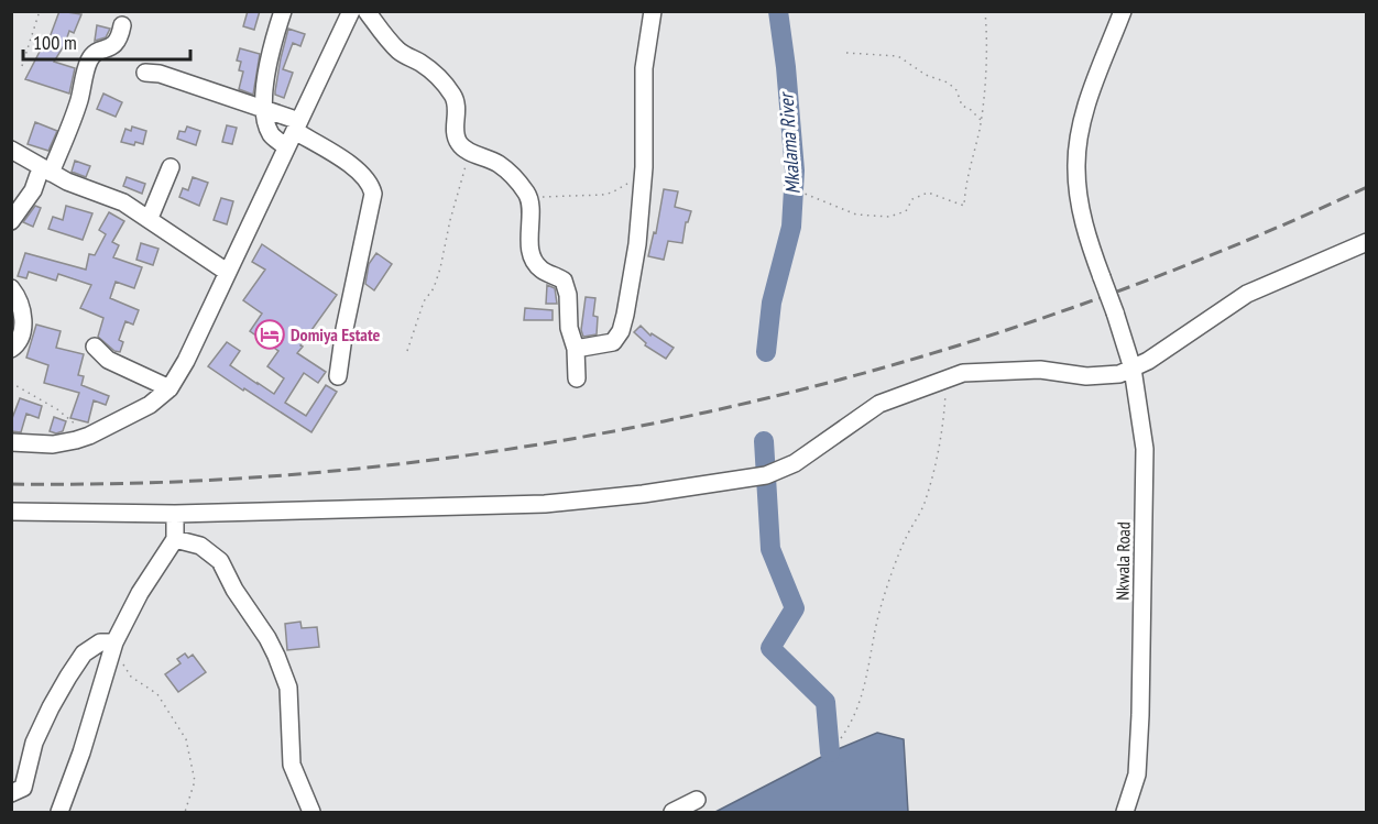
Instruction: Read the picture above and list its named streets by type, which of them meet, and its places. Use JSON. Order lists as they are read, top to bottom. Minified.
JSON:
{"streets":{"street":["Nkwala Road"]},"water":["Mkalama River"],"places":{"hotel":["Domiya Estate"]},"scale_bar":"100 m"}
